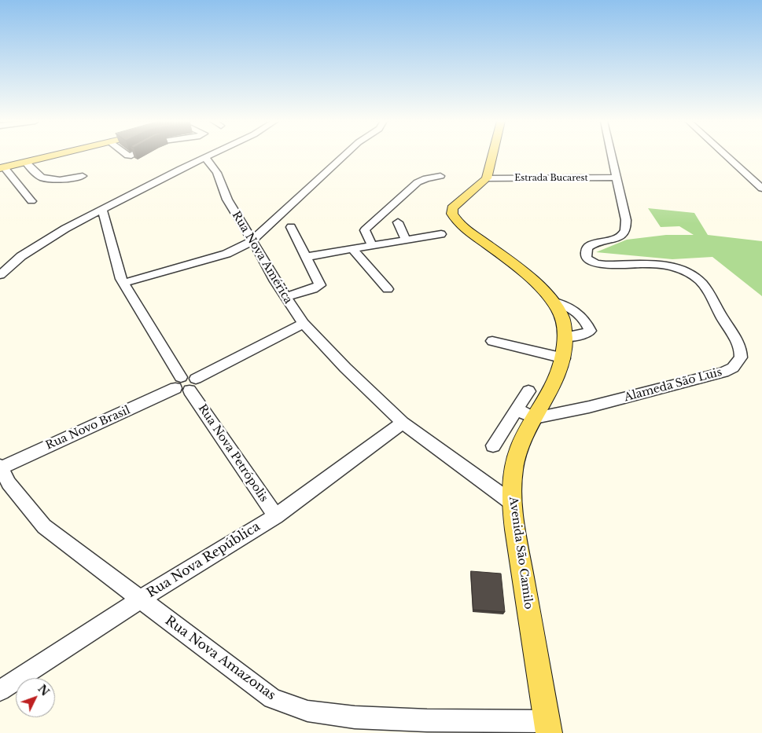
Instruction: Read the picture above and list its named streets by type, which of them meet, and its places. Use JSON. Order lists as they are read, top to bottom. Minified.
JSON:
{"streets":{"main road":["Avenida São Camilo"],"street":["Estrada Bucarest","Rua Nova América","Alameda São Luis","Rua Novo Brasil","Rua Nova Petrópolis","Rua Nova República","Rua Nova Amazonas"]},"crossings":[["Estrada Bucarest","Alameda São Luis"],["Estrada Bucarest","Avenida São Camilo"],["Rua Nova América","Rua Novo Brasil"],["Rua Nova América","Avenida São Camilo"],["Rua Nova América","Rua Nova República"],["Alameda São Luis","Avenida São Camilo"],["Rua Novo Brasil","Rua Nova Petrópolis"],["Rua Novo Brasil","Rua Nova Amazonas"],["Rua Nova Petrópolis","Rua Nova República"],["Avenida São Camilo","Rua Nova Amazonas"],["Rua Nova República","Rua Nova Amazonas"]],"north":"top right"}
